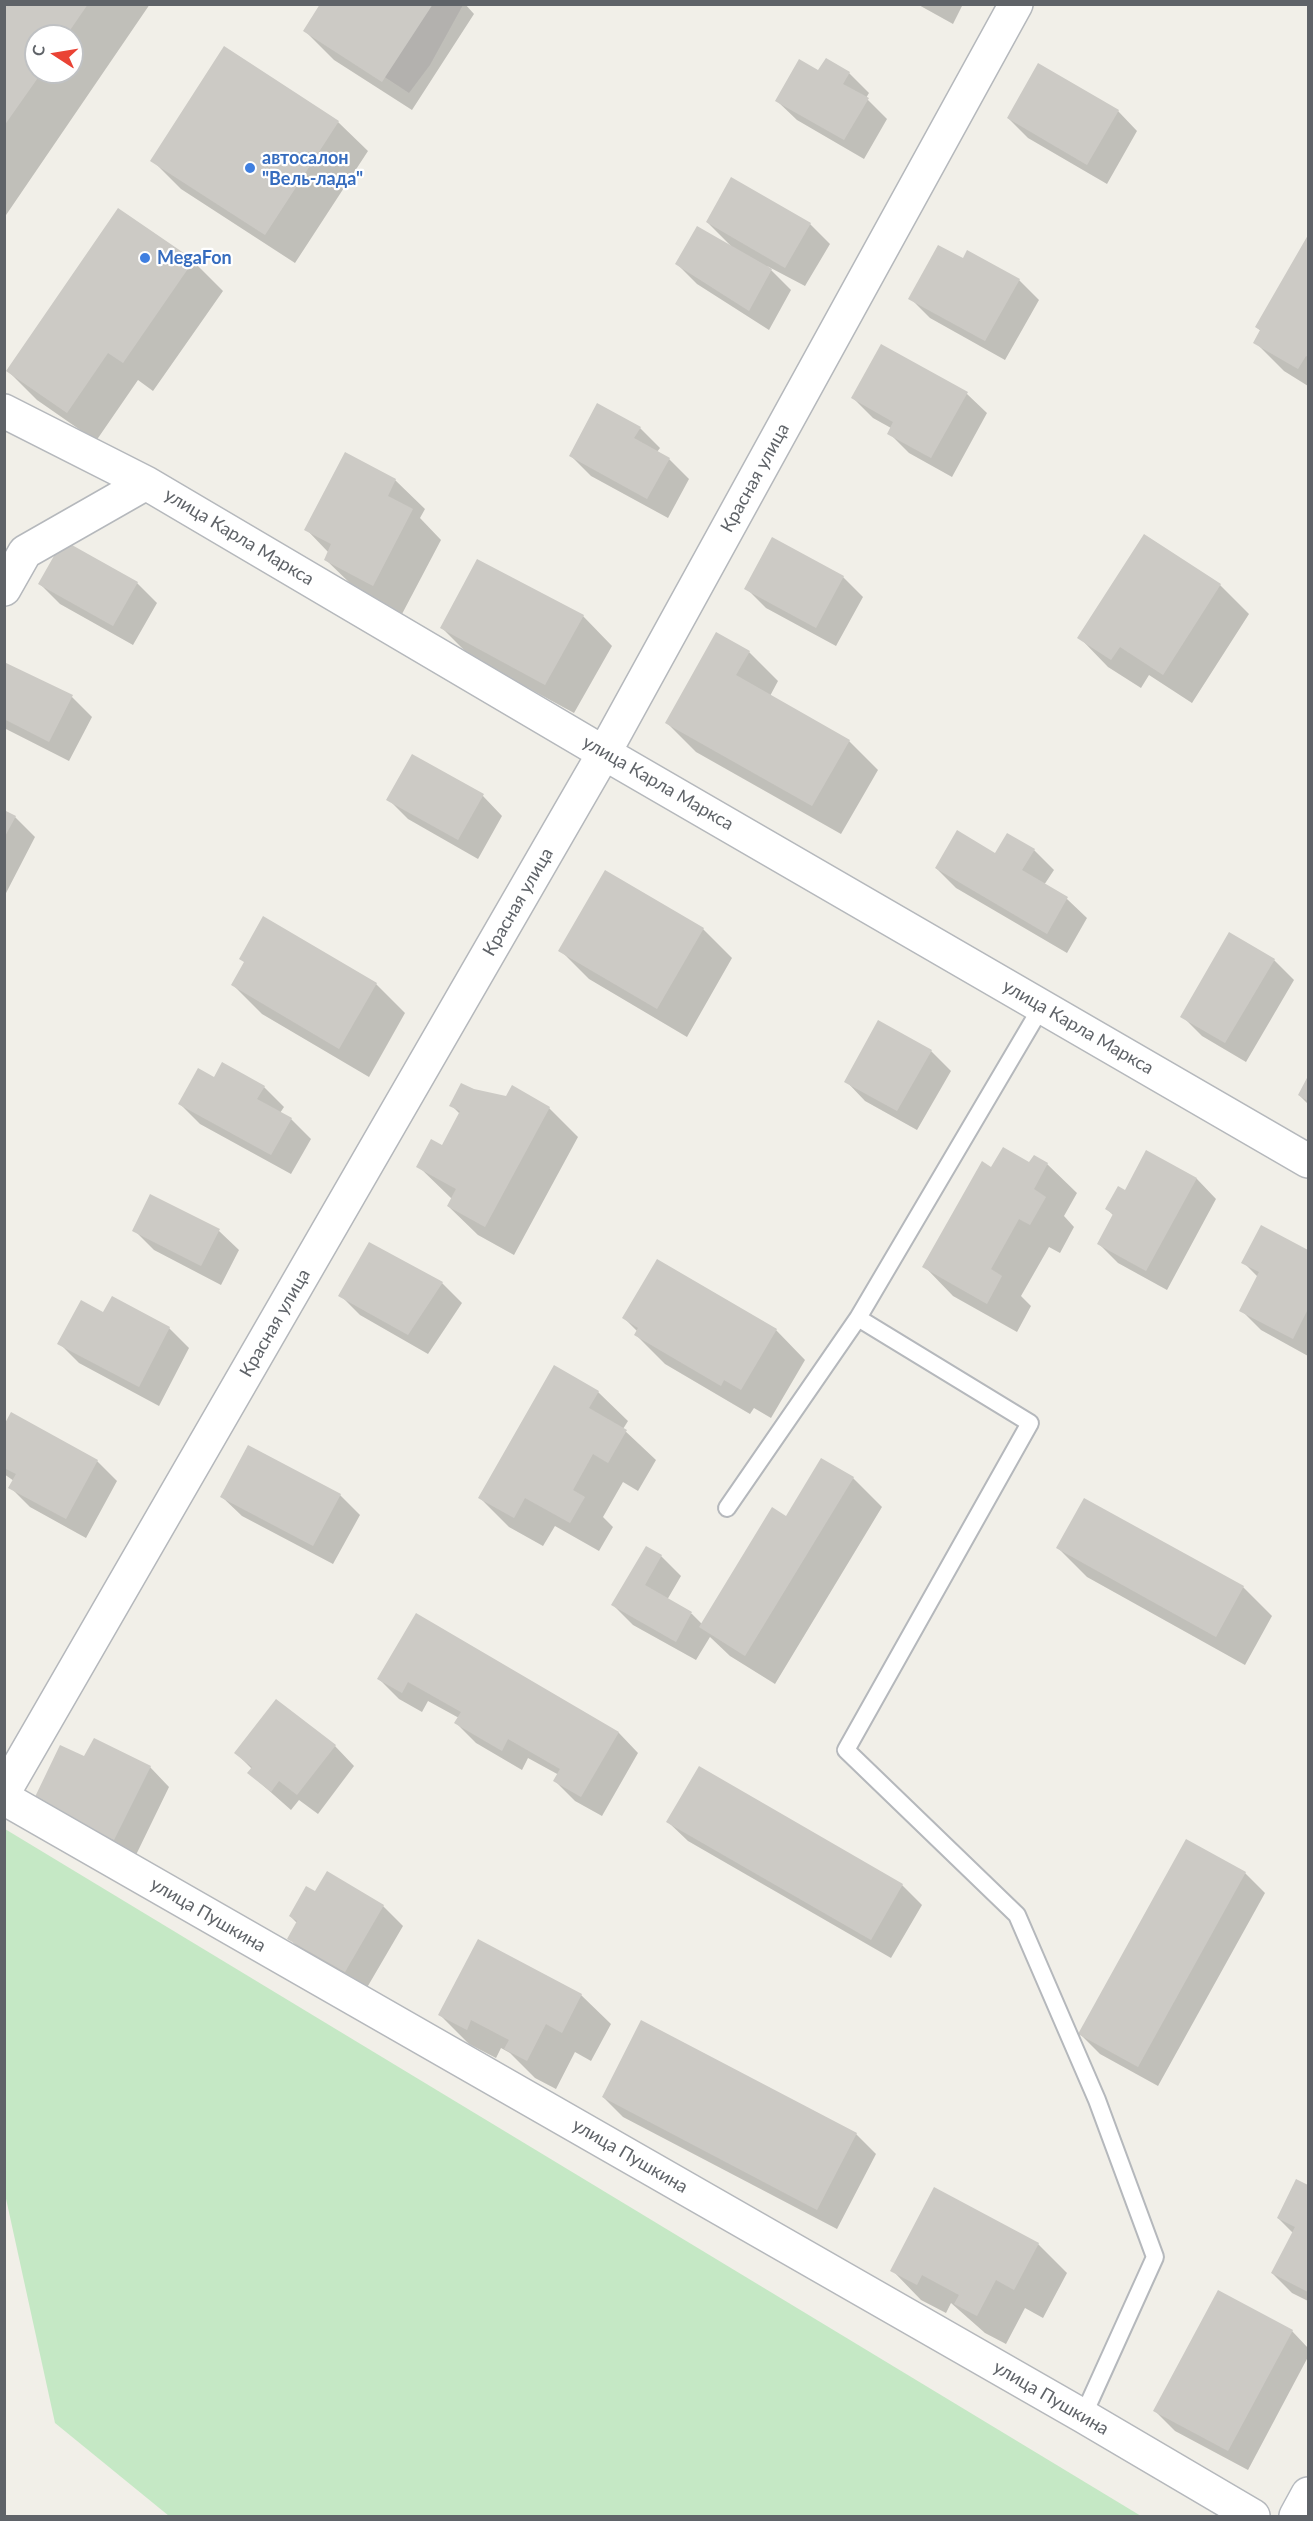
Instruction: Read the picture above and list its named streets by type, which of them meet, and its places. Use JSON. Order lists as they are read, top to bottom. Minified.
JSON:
{"streets":{"street":["Красная улица","улица Карла Маркса","улица Пушкина"]},"crossings":[["Красная улица","улица Карла Маркса"]],"places":["автосалон \"Вель-лада\"","MegaFon"],"north":"left"}
